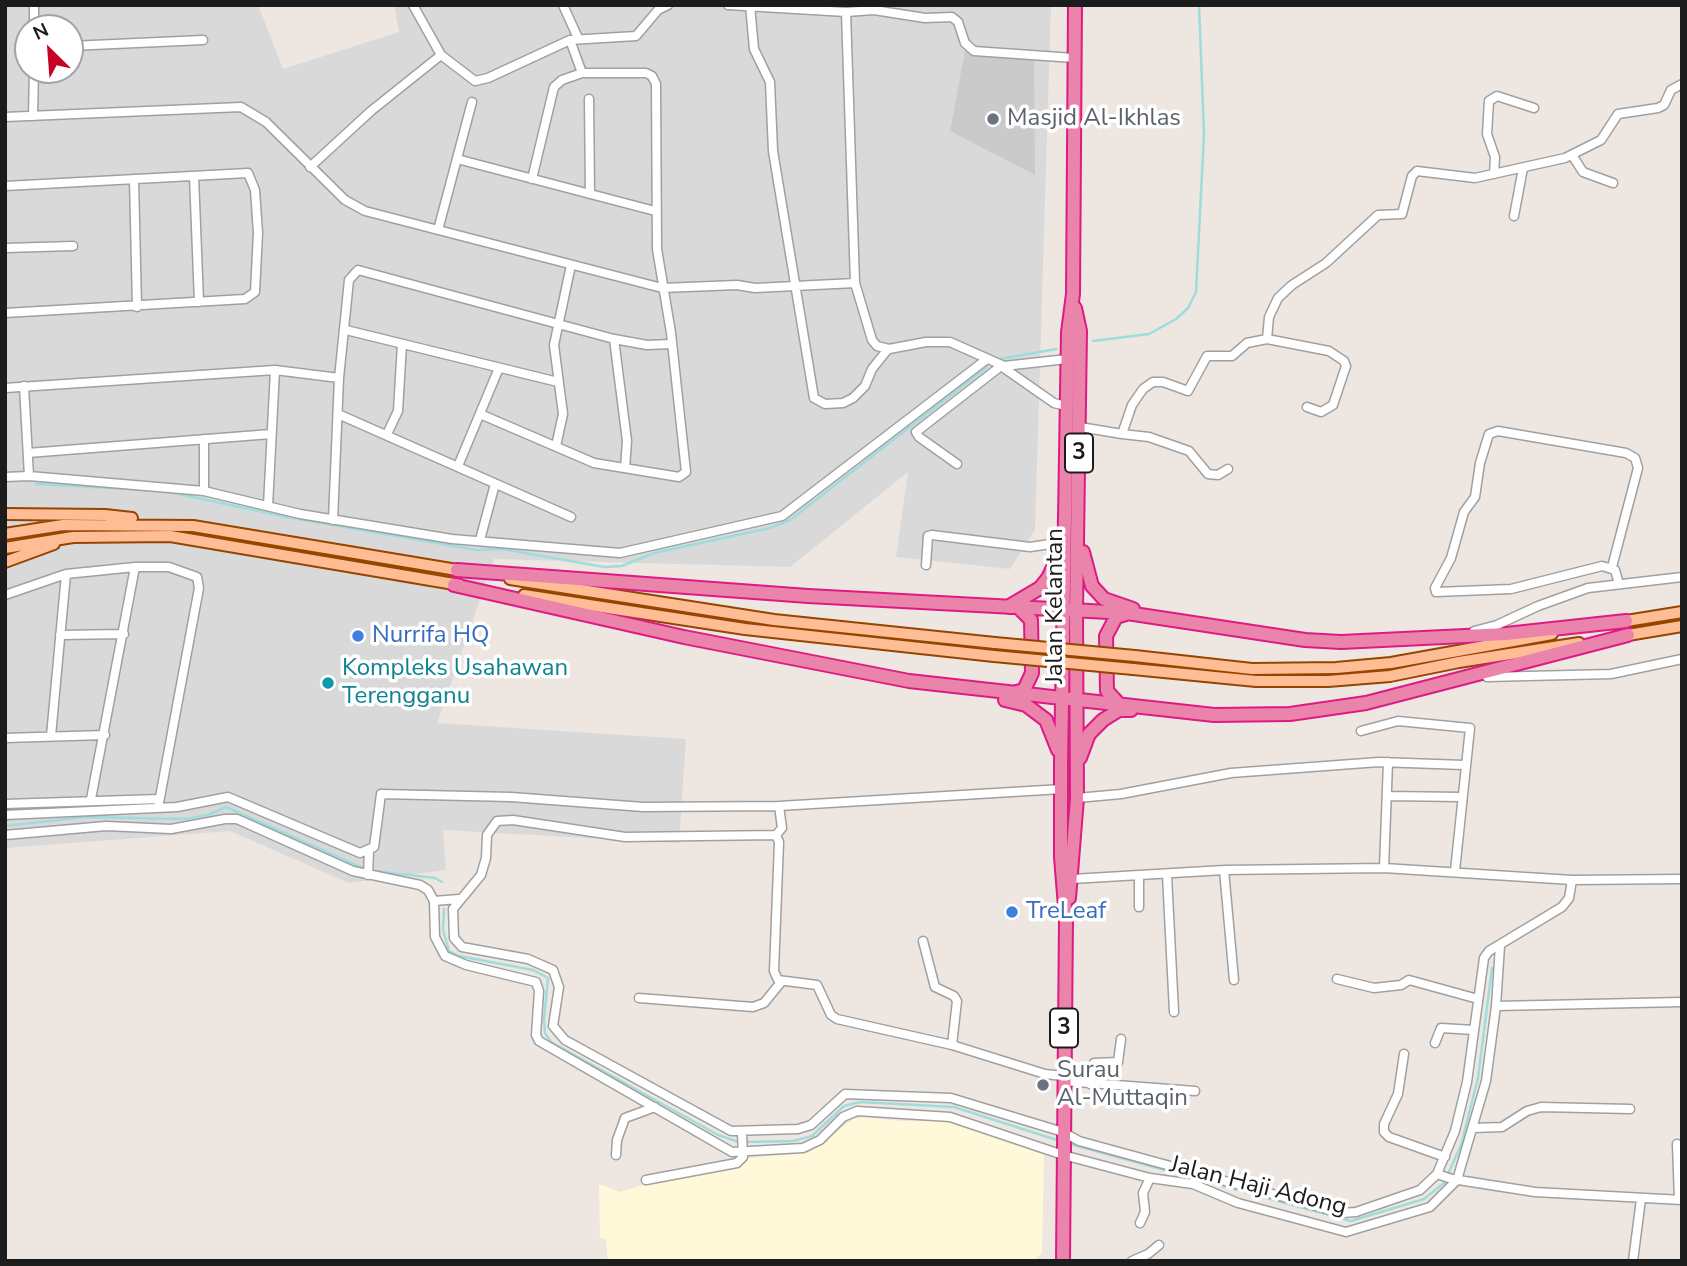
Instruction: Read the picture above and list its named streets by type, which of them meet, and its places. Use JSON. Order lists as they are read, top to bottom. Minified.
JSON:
{"streets":{"highway":["3","Jalan Kelantan"],"street":["Jalan Haji Adong"]},"crossings":[["Jalan Kelantan","Jalan Haji Adong"]],"places":["Masjid Al-Ikhlas","Nurrifa HQ","Kompleks Usahawan Terengganu","TreLeaf","Surau Al-Muttaqin"],"north":"top left"}
